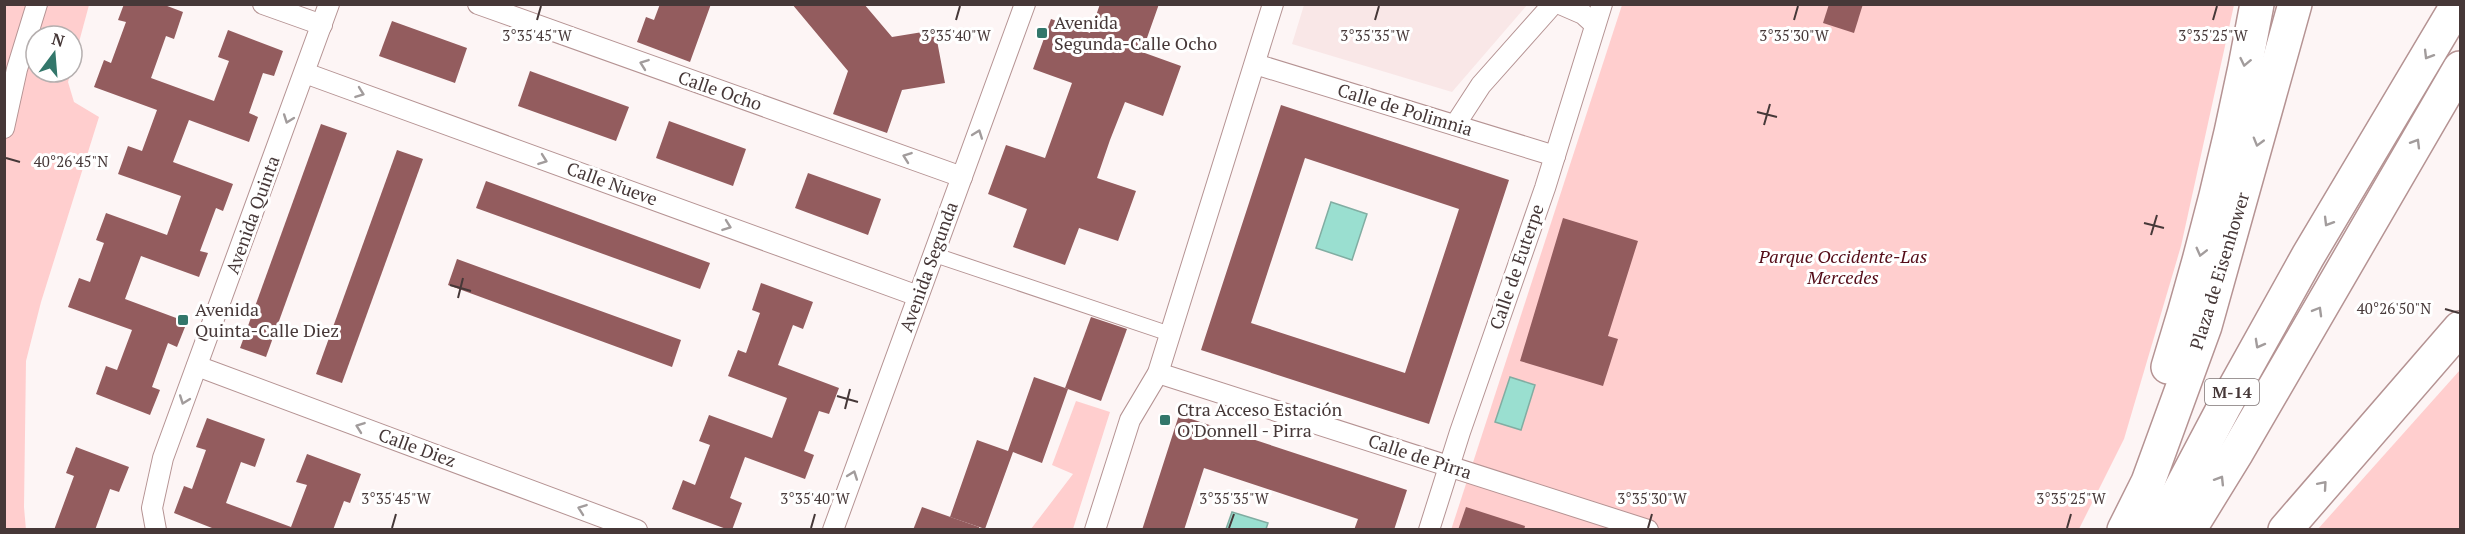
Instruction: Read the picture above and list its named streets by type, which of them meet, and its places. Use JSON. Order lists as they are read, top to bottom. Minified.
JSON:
{"streets":{"highway":["Plaza de Eisenhower","M-14"],"street":["Calle Ocho","Calle de Polimnia","Calle Nueve","Avenida Quinta","Avenida Segunda","Calle de Euterpe","Calle Diez","Calle de Pirra"]},"crossings":[["Calle Ocho","Avenida Segunda"],["Calle de Polimnia","Calle de Euterpe"],["Calle Nueve","Avenida Quinta"],["Calle Nueve","Avenida Segunda"],["Avenida Quinta","Calle Diez"],["Calle de Euterpe","Calle de Pirra"]],"one_way":["Calle Ocho","Calle Nueve","Avenida Quinta","Avenida Segunda","Calle Diez"],"parks":["Parque Occidente-Las Mercedes"],"places":{"transit":["Avenida Segunda-Calle Ocho","Avenida Quinta-Calle Diez","Ctra Acceso Estación O'Donnell - Pirra"]},"north":"top","coordinates":["3°35'45\"W","3°35'40\"W","3°35'35\"W","3°35'30\"W","3°35'25\"W","40°26'45\"N","40°26'50\"N"]}
